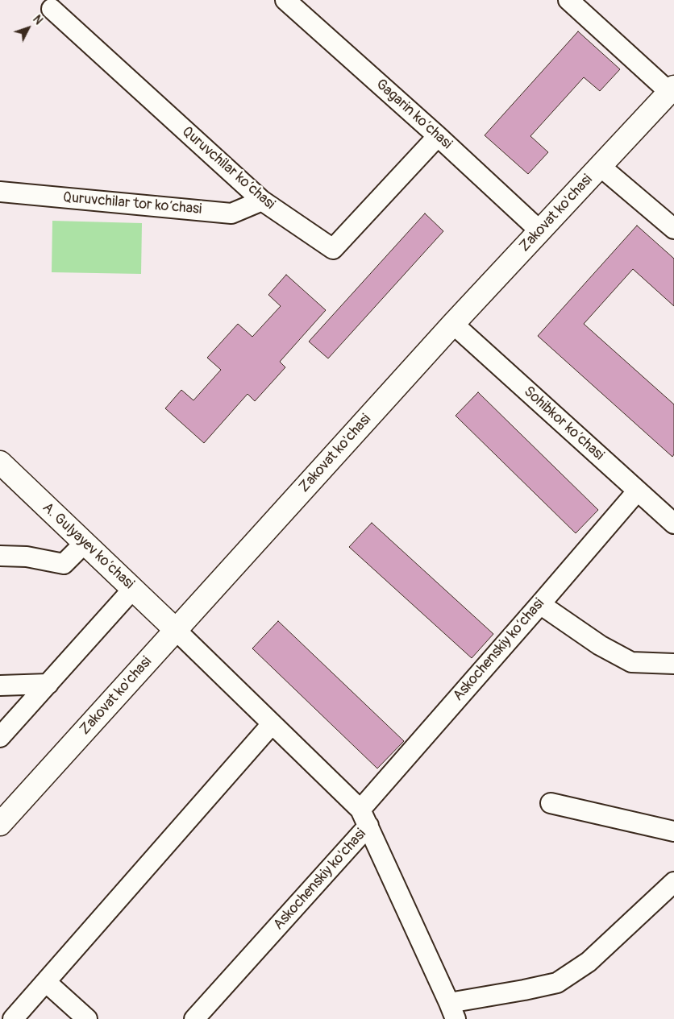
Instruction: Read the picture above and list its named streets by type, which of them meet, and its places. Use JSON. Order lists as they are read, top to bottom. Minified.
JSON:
{"streets":{"main road":["Zakovat ko'chasi","A. Gulyayev ko‘chasi"],"street":["Gagarin ko‘chasi","Quruvchilar ko‘chasi","Quruvchilar tor ko‘chasi","Sohibkor ko‘chasi","Askochenskiy ko‘chasi","Askochenskiy ko'chasi"]},"crossings":[["Gagarin ko‘chasi","Quruvchilar ko‘chasi"],["Gagarin ko‘chasi","Zakovat ko'chasi"],["Quruvchilar ko‘chasi","Quruvchilar tor ko‘chasi"],["Zakovat ko'chasi","Sohibkor ko‘chasi"],["Zakovat ko'chasi","A. Gulyayev ko‘chasi"],["Sohibkor ko‘chasi","Askochenskiy ko‘chasi"],["Askochenskiy ko‘chasi","Askochenskiy ko'chasi"]],"north":"top right"}
